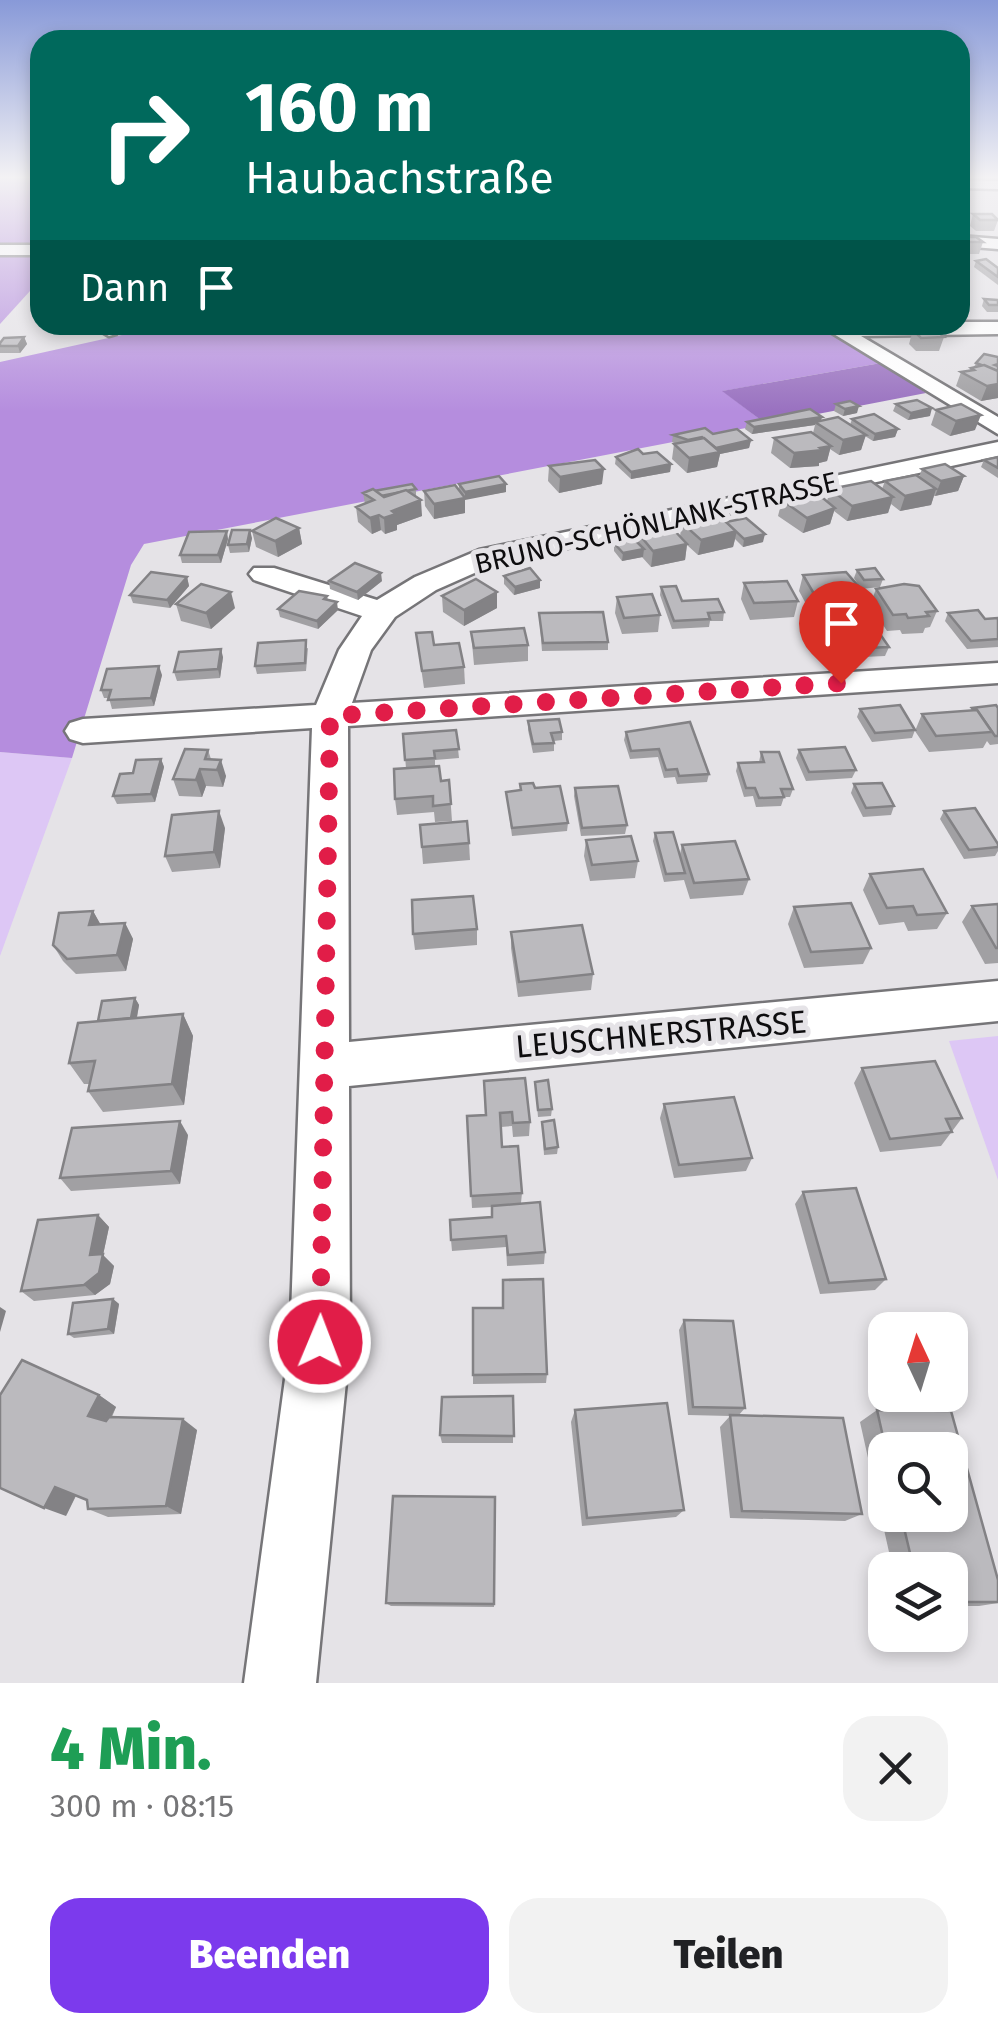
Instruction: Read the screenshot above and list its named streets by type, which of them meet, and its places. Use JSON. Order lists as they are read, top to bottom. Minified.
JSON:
{"streets":{"street":["BRUNO-SCHÖNLANK-STRASSE","LEUSCHNERSTRASSE"]},"crossings":[["BRUNO-SCHÖNLANK-STRASSE","LEUSCHNERSTRASSE"]],"north":"top","page":{"turn":["160 m","Haubachstraße"],"then":"Dann","heading":["4 Min.","300 m · 08:15"],"buttons":["Beenden","Teilen"]}}
